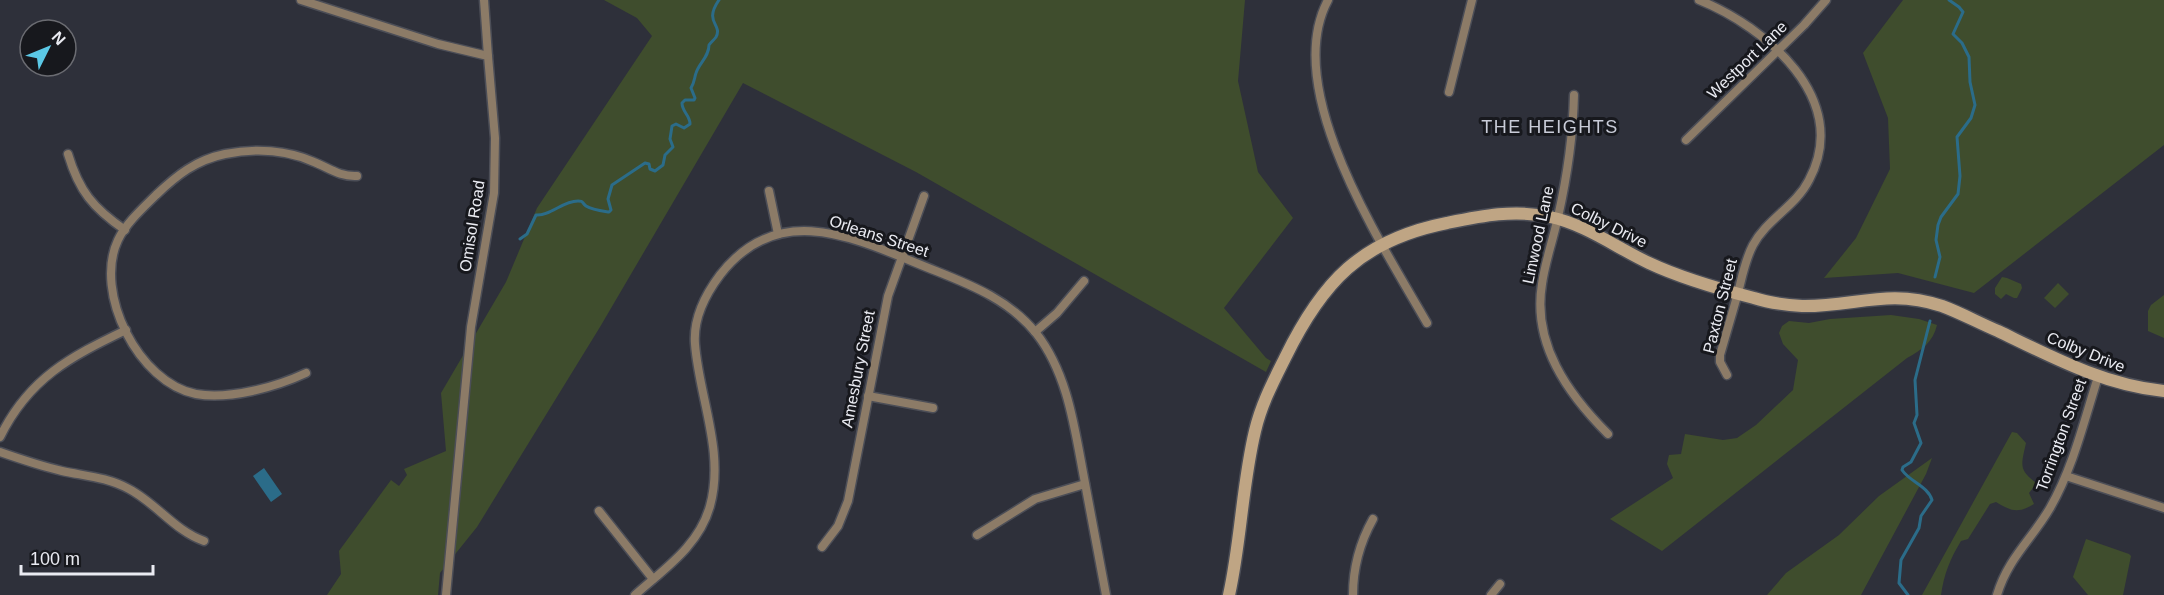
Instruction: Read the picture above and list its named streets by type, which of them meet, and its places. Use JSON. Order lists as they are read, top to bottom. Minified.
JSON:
{"streets":{"street":["Westport Lane","Colby Drive","Omisol Road","Linwood Lane","Orleans Street","Paxton Street","Amesbury Street","Torrington Street"]},"crossings":[["Westport Lane","Paxton Street"],["Colby Drive","Linwood Lane"],["Colby Drive","Paxton Street"],["Colby Drive","Torrington Street"],["Orleans Street","Amesbury Street"]],"districts":["THE HEIGHTS"],"scale_bar":"100 m","north":"top right"}
